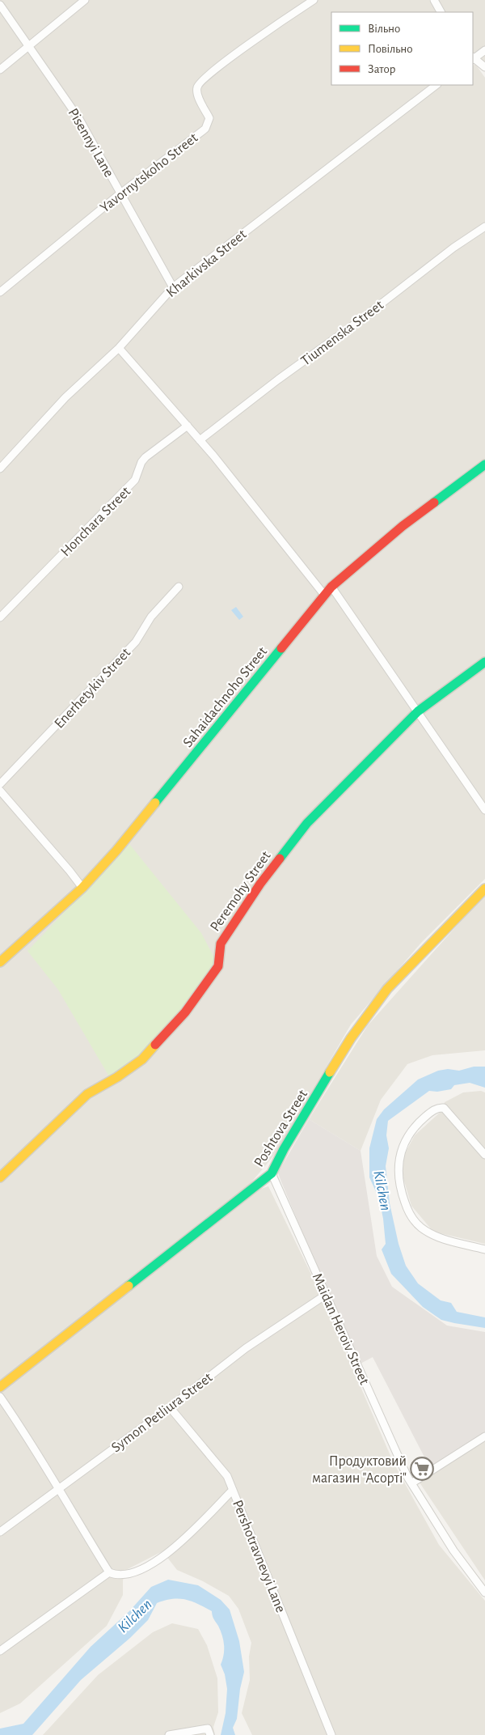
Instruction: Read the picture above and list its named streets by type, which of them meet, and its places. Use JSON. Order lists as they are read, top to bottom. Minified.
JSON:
{"streets":{"street":["Pisennyi Lane","Yavornytskoho Street","Kharkivska Street","Tiumenska Street","Honchara Street","Enerhetykiv Street","Sahaidachnoho Street","Peremohy Street","Poshtova Street","Maidan Heroiv Street","Symon Petliura Street","Pershotravnevyi Lane"]},"crossings":[["Pisennyi Lane","Yavornytskoho Street"],["Pisennyi Lane","Kharkivska Street"],["Poshtova Street","Maidan Heroiv Street"],["Maidan Heroiv Street","Symon Petliura Street"]],"water":["Kilchen"],"places":{"supermarket":["Продуктовий магазин \"Асорті\""]},"legend":["Вільно","Повільно","Затор"]}
